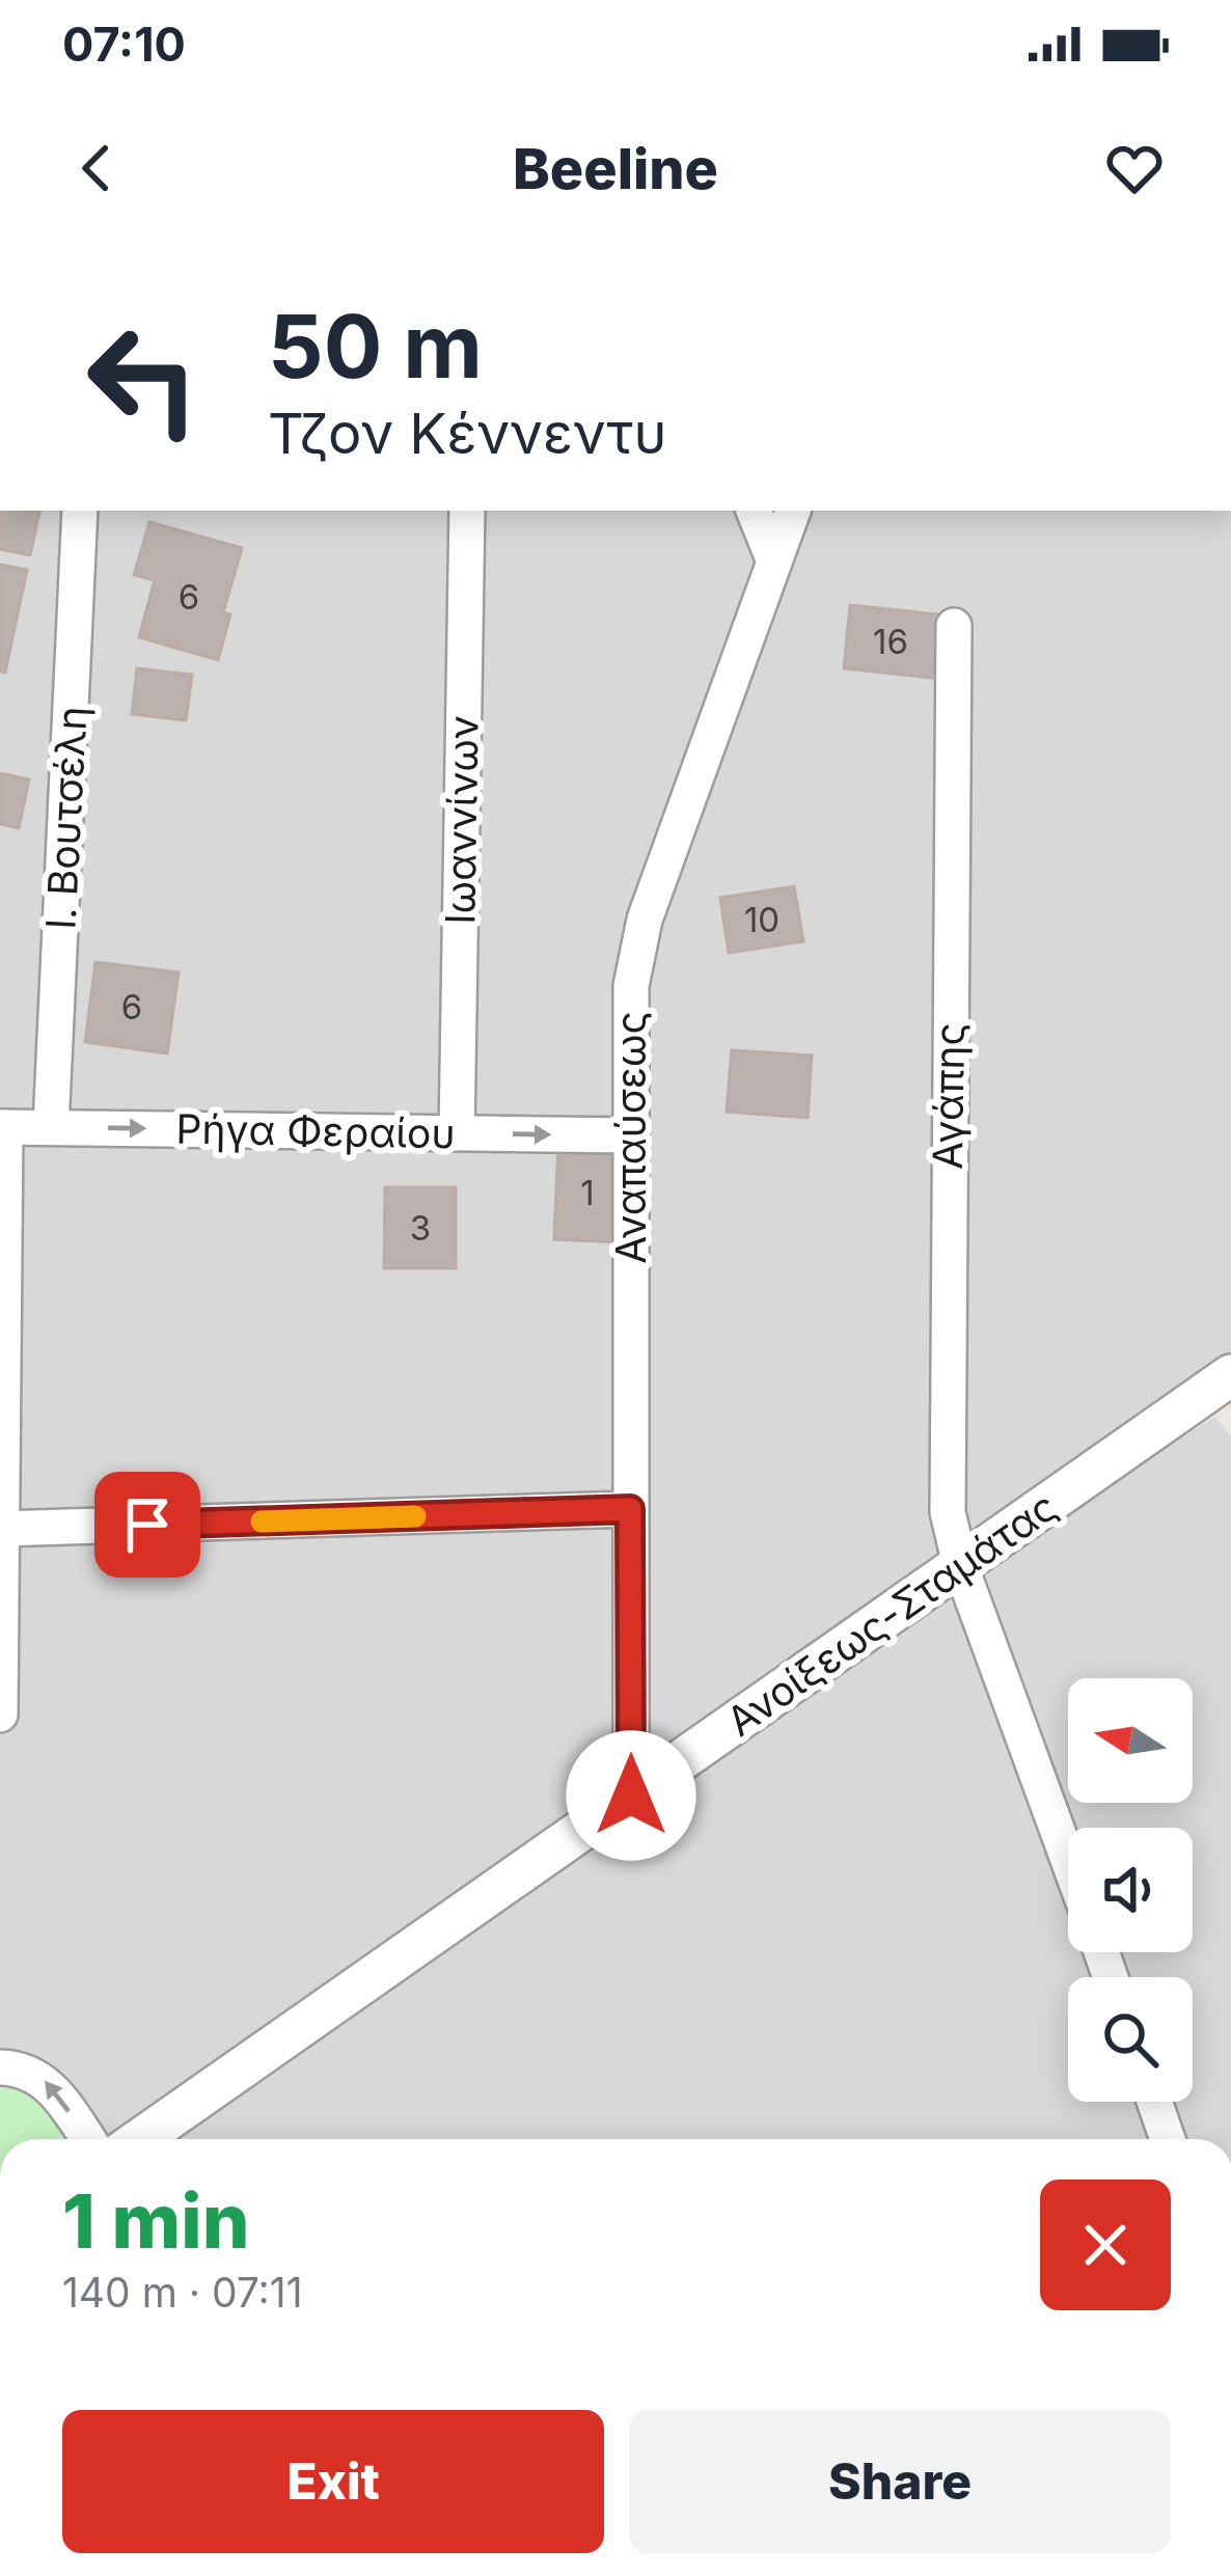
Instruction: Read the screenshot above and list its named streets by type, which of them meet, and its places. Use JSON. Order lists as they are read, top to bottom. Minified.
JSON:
{"streets":{"street":["Ι. Βουτσέλη","Ιωαννίνων","Αγάπης","Ρήγα Φεραίου","Αναπαύσεως","Ανοίξεως-Σταμάτας"]},"crossings":[["Ι. Βουτσέλη","Ρήγα Φεραίου"],["Ιωαννίνων","Ρήγα Φεραίου"],["Αγάπης","Ανοίξεως-Σταμάτας"],["Ρήγα Φεραίου","Αναπαύσεως"],["Αναπαύσεως","Ανοίξεως-Σταμάτας"]],"one_way":["Ρήγα Φεραίου"],"house_numbers":["6","16","10","6","1","3"],"north":"left","page":{"status":"07:10","header":"Beeline","turn":["50 m","Τζον Κέννεντυ"],"heading":["1 min","140 m · 07:11"],"buttons":["Exit","Share"]}}
